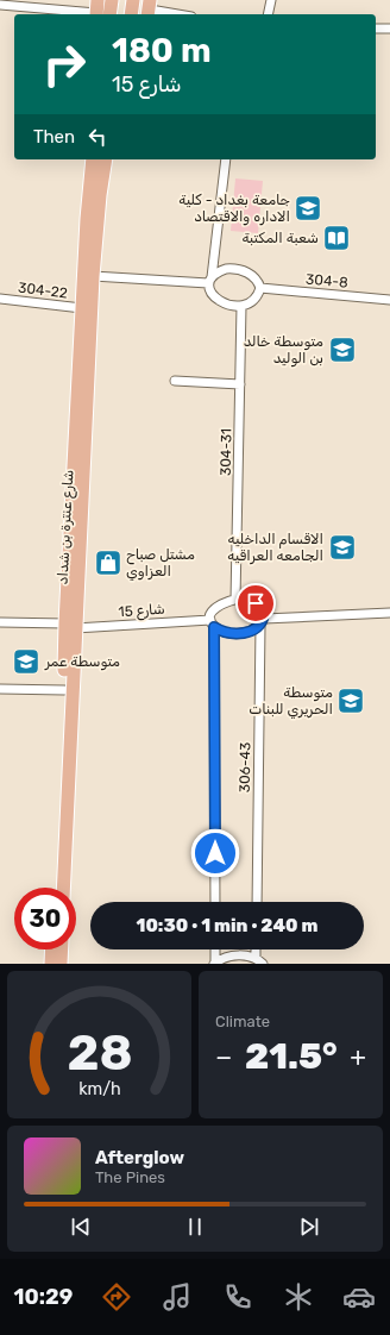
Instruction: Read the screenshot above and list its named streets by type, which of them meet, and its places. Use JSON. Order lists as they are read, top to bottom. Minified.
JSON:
{"streets":{"main road":["شارع عنترة بن شداد"],"street":["304-8","304-22","304-31","شارع 15","306-43"]},"crossings":[["304-8","304-31"],["304-22","شارع عنترة بن شداد"],["304-31","شارع 15"],["304-31","306-43"],["شارع عنترة بن شداد","شارع 15"],["شارع 15","306-43"]],"places":{"school or university":["جامعة بغداد - كلية الاداره والاقتصاد","متوسطة خالد بن الوليد","الاقسام الداخليه الجامعه العراقيه","متوسطة عمر","متوسطة الحريري للبنات"],"library":["شعبة المكتبة"],"shop":["مشتل صباح العزاوي"]},"page":{"turn":["180 m","شارع 15"],"then":"Then","limit":"30","trip":"10:30 · 1 min · 240 m","tile":"Climate","heat":["−","21.5°","+"],"song":["Afterglow","The Pines"],"tabs":"10:29","gauge":["28","km/h"]}}
